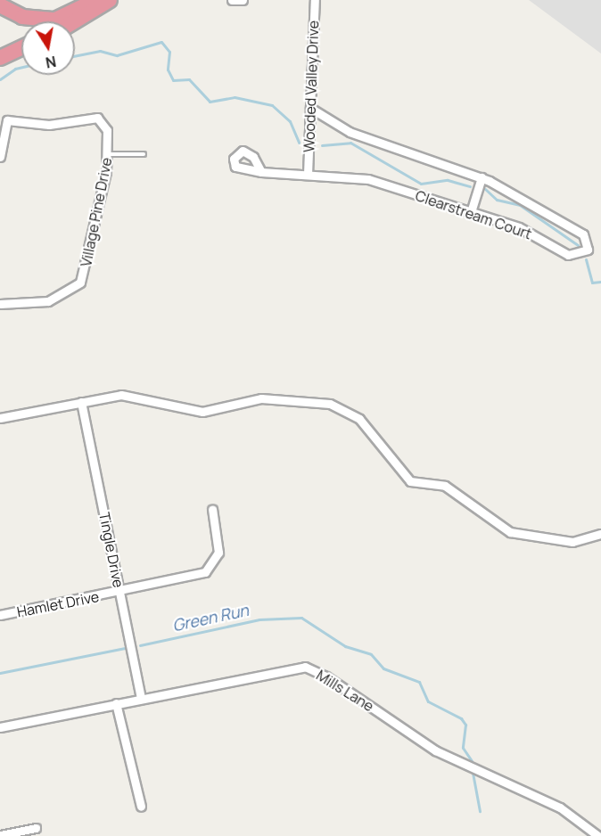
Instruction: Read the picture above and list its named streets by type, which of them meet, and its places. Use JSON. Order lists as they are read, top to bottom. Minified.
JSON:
{"streets":{"street":["Wooded Valley Drive","Village Pine Drive","Clearstream Court","Tingle Drive","Hamlet Drive","Mills Lane"]},"crossings":[["Wooded Valley Drive","Clearstream Court"],["Tingle Drive","Hamlet Drive"],["Tingle Drive","Mills Lane"]],"water":["Green Run"],"north":"bottom"}
